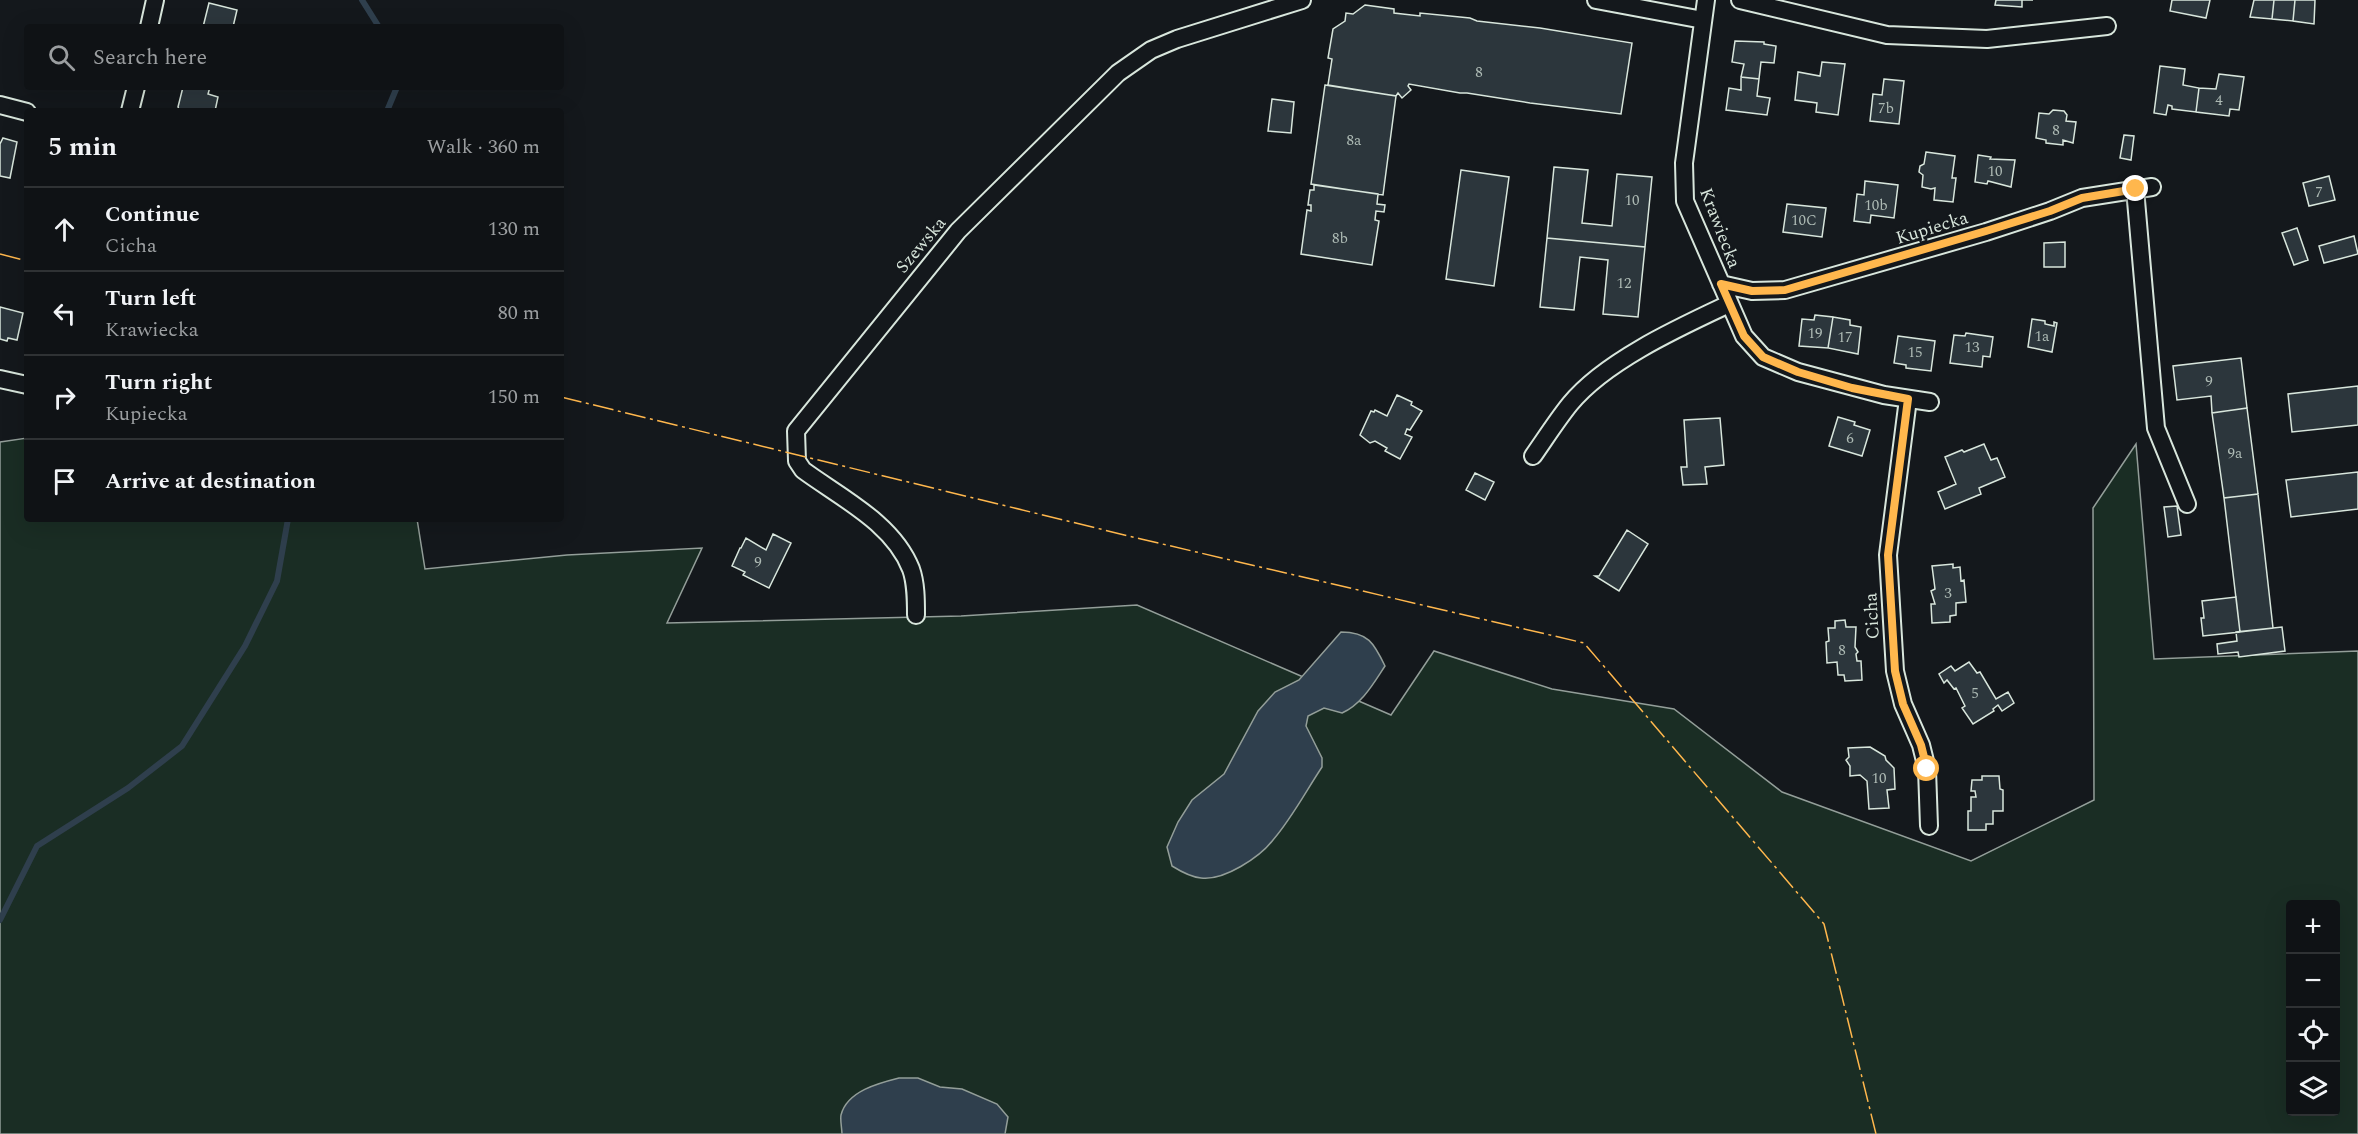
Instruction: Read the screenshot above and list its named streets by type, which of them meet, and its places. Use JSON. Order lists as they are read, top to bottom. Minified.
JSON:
{"streets":{"street":["Krawiecka","Kupiecka","Szewska","Cicha"]},"crossings":[["Krawiecka","Kupiecka"],["Krawiecka","Cicha"]],"house_numbers":["8","4","7b","8","8a","10","7","10","10b","10C","8b","12","19","1a","17","13","15","9","6","9a","9","3","8","5","10"],"page":{"search":"Search here","heading":["5 min","Walk · 360 m"],"list":[["Continue","Cicha","130 m"],["Turn left","Krawiecka","80 m"],["Turn right","Kupiecka","150 m"],"Arrive at destination"],"map_buttons":["+","−"]}}
